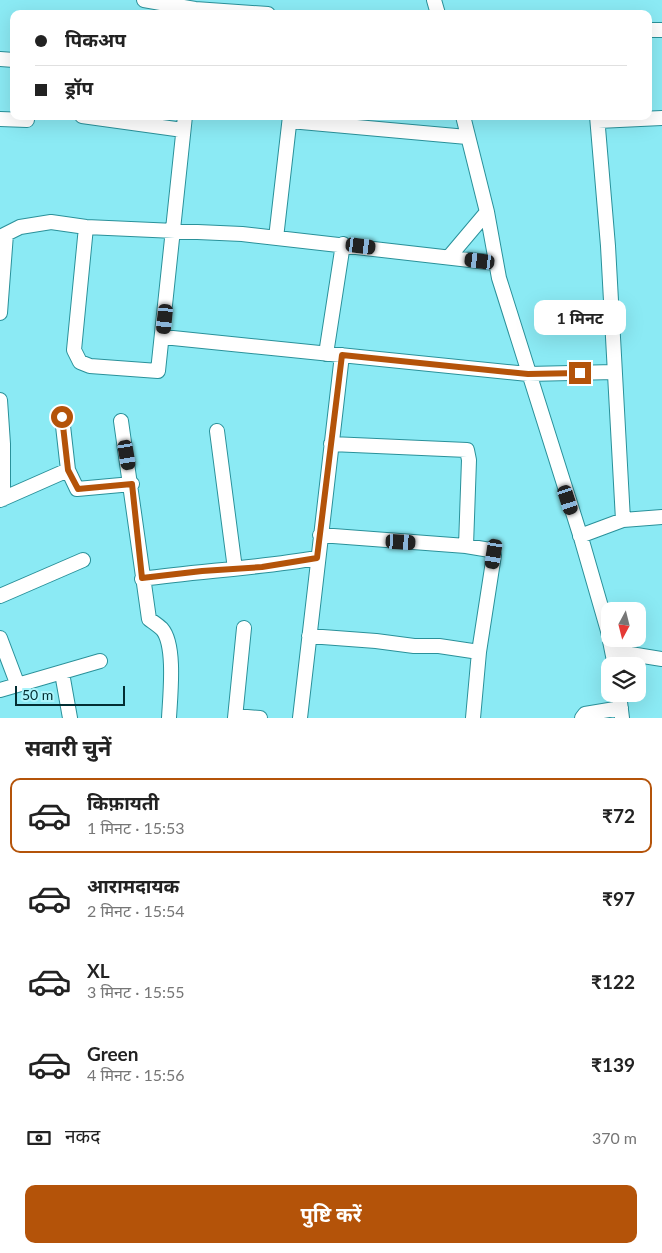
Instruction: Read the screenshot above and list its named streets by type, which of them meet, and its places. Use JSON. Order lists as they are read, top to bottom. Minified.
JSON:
{"scale_bar":"50 m","north":"bottom","page":{"banner":["पिकअप","ड्रॉप"],"bubble":"1 मिनट","scale":"50 m","heading":"सवारी चुनें","list":[{"name":"किफ़ायती","note":"1 मिनट · 15:53","value":"₹72"},{"name":"आरामदायक","note":"2 मिनट · 15:54","value":"₹97"},{"name":"XL","note":"3 मिनट · 15:55","value":"₹122"},{"name":"Green","note":"4 मिनट · 15:56","value":"₹139"}],"pay":["नकद","370 m"],"buttons":"पुष्टि करें"}}
